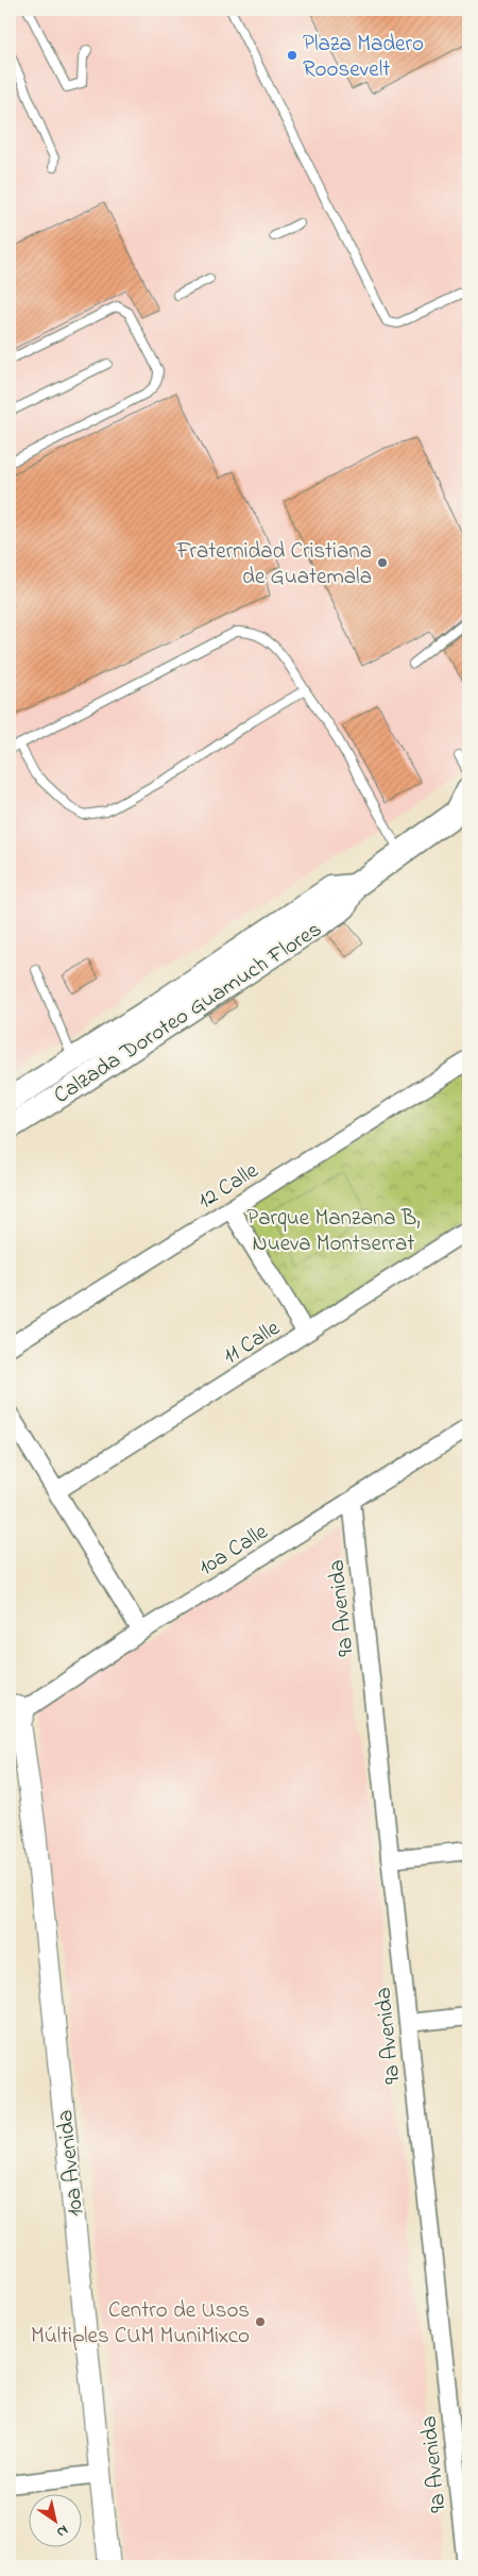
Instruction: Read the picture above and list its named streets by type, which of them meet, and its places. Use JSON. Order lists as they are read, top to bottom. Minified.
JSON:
{"streets":{"main road":["Calzada Doroteo Guamuch Flores"],"street":["12 Calle","11 Calle","10a Calle","9a Avenida","10a Avenida"]},"crossings":[["10a Calle","9a Avenida"],["10a Calle","10a Avenida"]],"parks":["Parque Manzana B, Nueva Montserrat"],"places":["Plaza Madero Roosevelt","Fraternidad Cristiana de Guatemala","Centro de Usos Múltiples CUM MuniMixco"],"north":"bottom right"}
